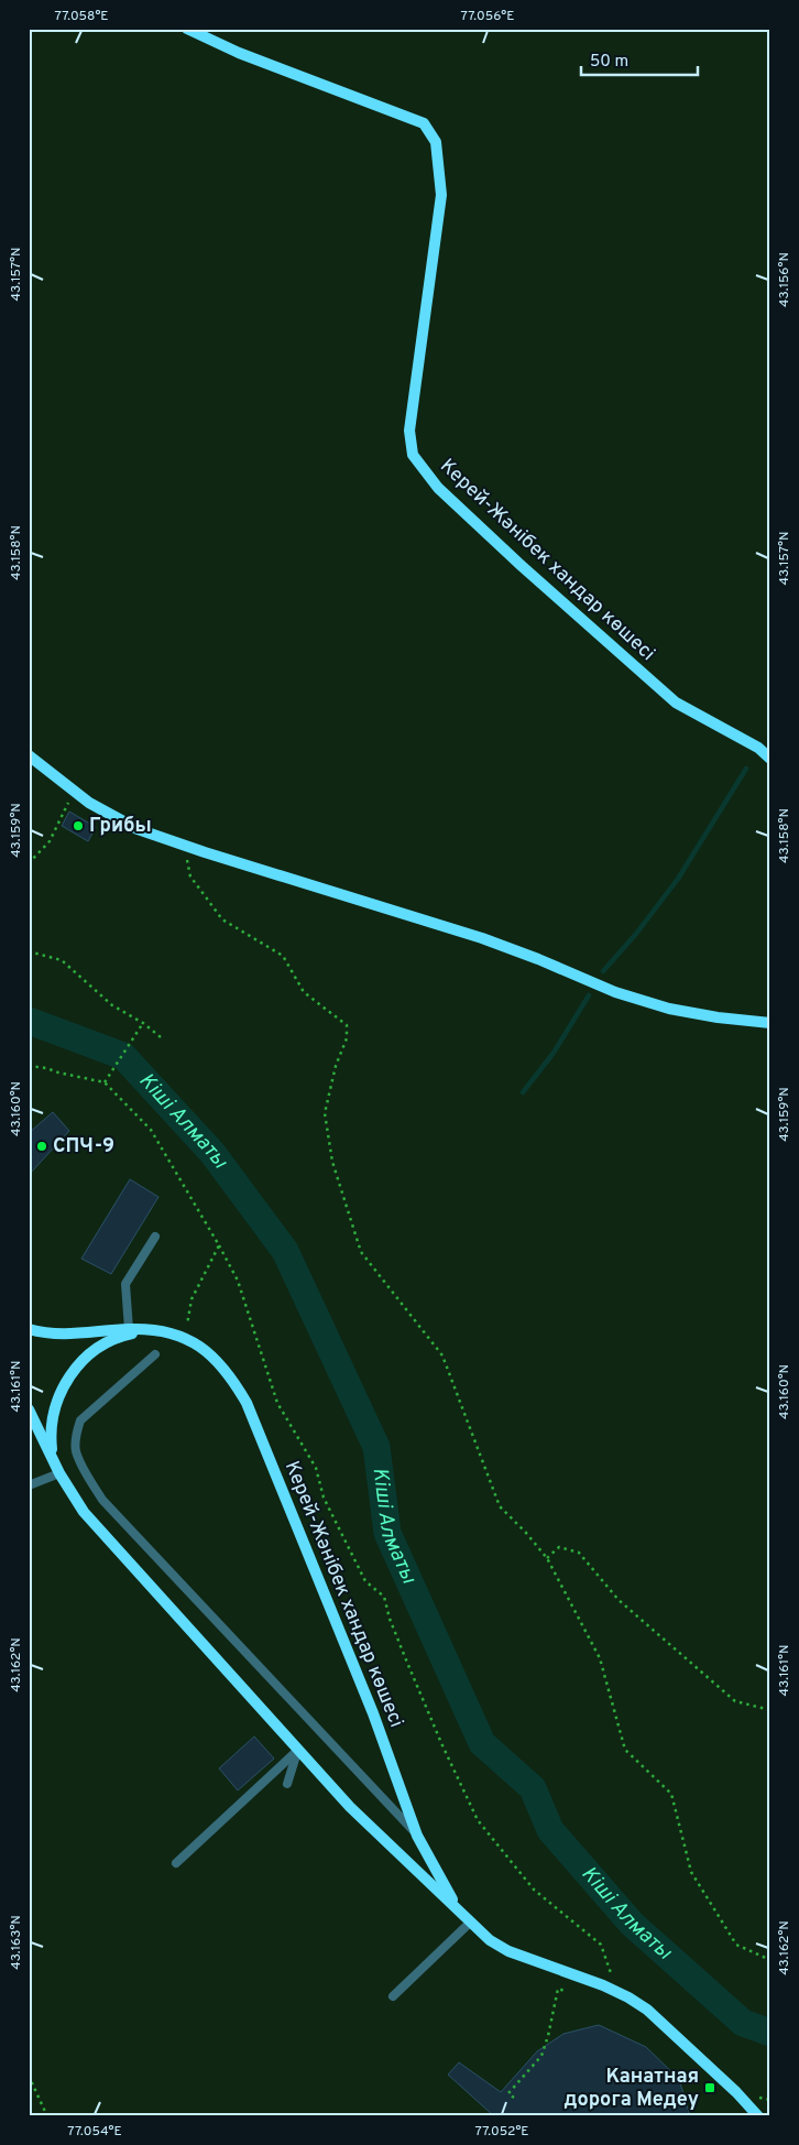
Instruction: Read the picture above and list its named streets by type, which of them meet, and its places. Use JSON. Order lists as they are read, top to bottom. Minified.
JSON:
{"streets":{"street":["Керей-Жәнібек хандар көшесі"]},"water":["Кіші Алматы"],"places":{"other":["Грибы","СПЧ-9"],"transit":["Канатная дорога Медеу"]},"scale_bar":"50 m","coordinates":["77.058°E","77.056°E","43.157°N","43.156°N","43.158°N","43.159°N","43.160°N","43.161°N","43.162°N","43.163°N","77.054°E","77.052°E"]}
